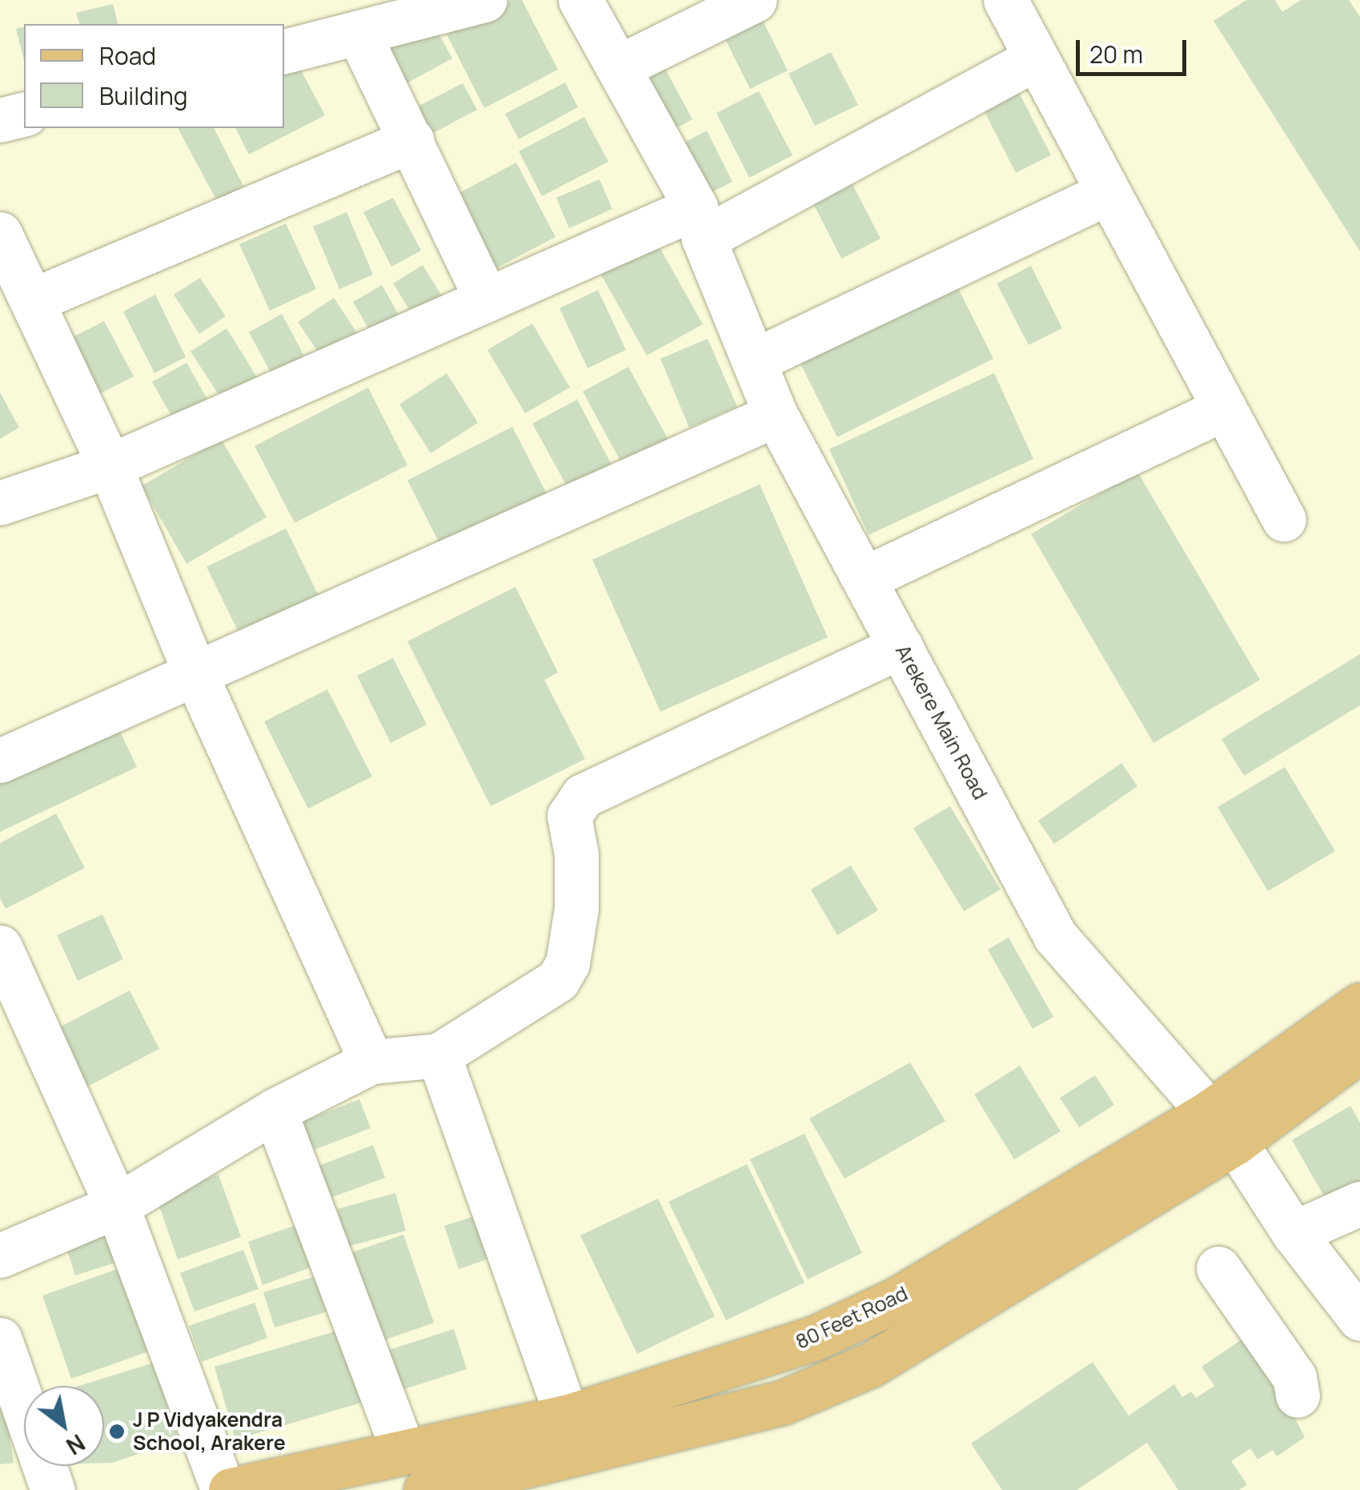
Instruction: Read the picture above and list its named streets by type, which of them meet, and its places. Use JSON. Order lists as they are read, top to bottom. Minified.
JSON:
{"streets":{"main road":["80 Feet Road"],"street":["Arekere Main Road"]},"crossings":[["Arekere Main Road","80 Feet Road"]],"places":["J P Vidyakendra School, Arakere"],"legend":["Road","Building"],"scale_bar":"20 m","north":"bottom right"}
